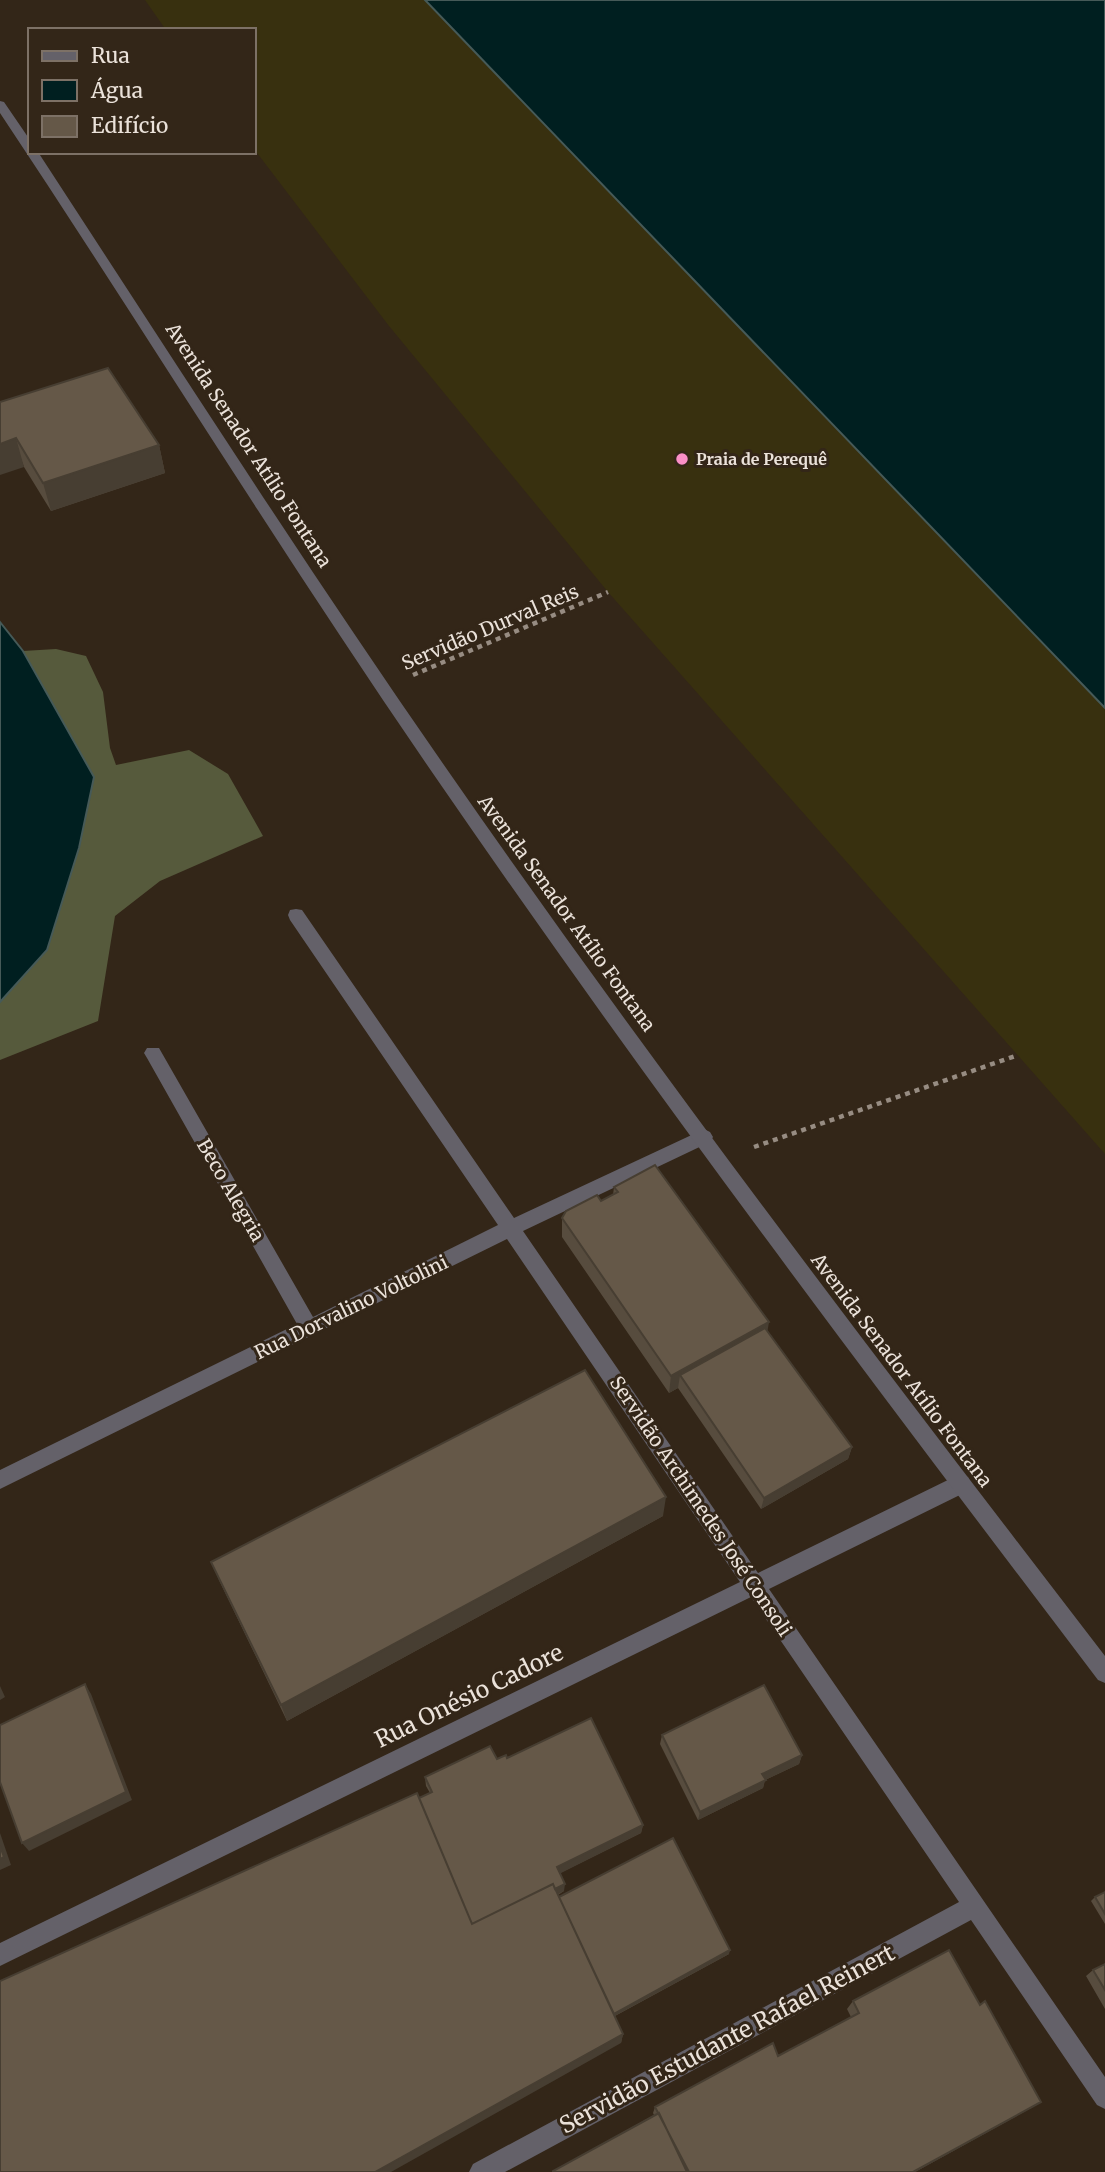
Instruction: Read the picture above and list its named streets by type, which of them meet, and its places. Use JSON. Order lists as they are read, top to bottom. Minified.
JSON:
{"streets":{"street":["Avenida Senador Atílio Fontana","Beco Alegria","Rua Dorvalino Voltolini","Servidão Archimedes José Consoli","Rua Onésio Cadore","Servidão Estudante Rafael Reinert"],"path":["Servidão Durval Reis"]},"crossings":[["Avenida Senador Atílio Fontana","Servidão Durval Reis"],["Avenida Senador Atílio Fontana","Rua Dorvalino Voltolini"],["Avenida Senador Atílio Fontana","Rua Onésio Cadore"],["Beco Alegria","Rua Dorvalino Voltolini"],["Rua Dorvalino Voltolini","Servidão Archimedes José Consoli"],["Servidão Archimedes José Consoli","Rua Onésio Cadore"],["Servidão Archimedes José Consoli","Servidão Estudante Rafael Reinert"]],"places":["Praia de Perequê"],"legend":["Rua","Água","Edifício"]}
